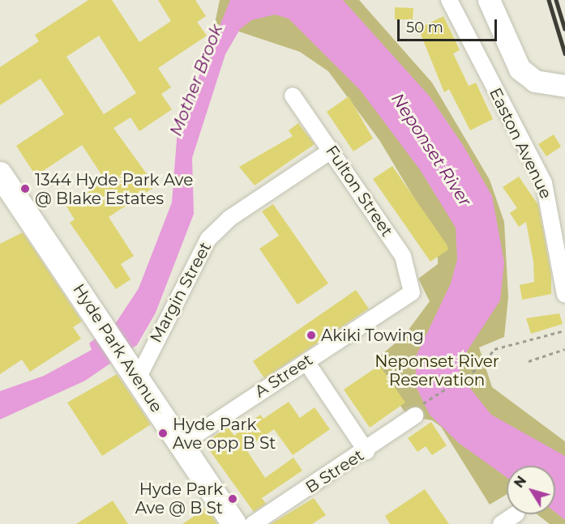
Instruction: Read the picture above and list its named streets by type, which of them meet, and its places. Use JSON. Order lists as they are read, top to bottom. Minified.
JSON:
{"streets":{"main road":["Hyde Park Avenue"],"street":["Easton Avenue","Fulton Street","Margin Street","A Street","B Street"]},"crossings":[["Fulton Street","Margin Street"],["Fulton Street","A Street"],["Margin Street","Hyde Park Avenue"],["Hyde Park Avenue","A Street"]],"water":["Mother Brook","Neponset River"],"parks":["Neponset River Reservation"],"places":["1344 Hyde Park Ave @ Blake Estates","Akiki Towing","Hyde Park Ave opp B St","Hyde Park Ave @ B St"],"scale_bar":"50 m","north":"top left"}
